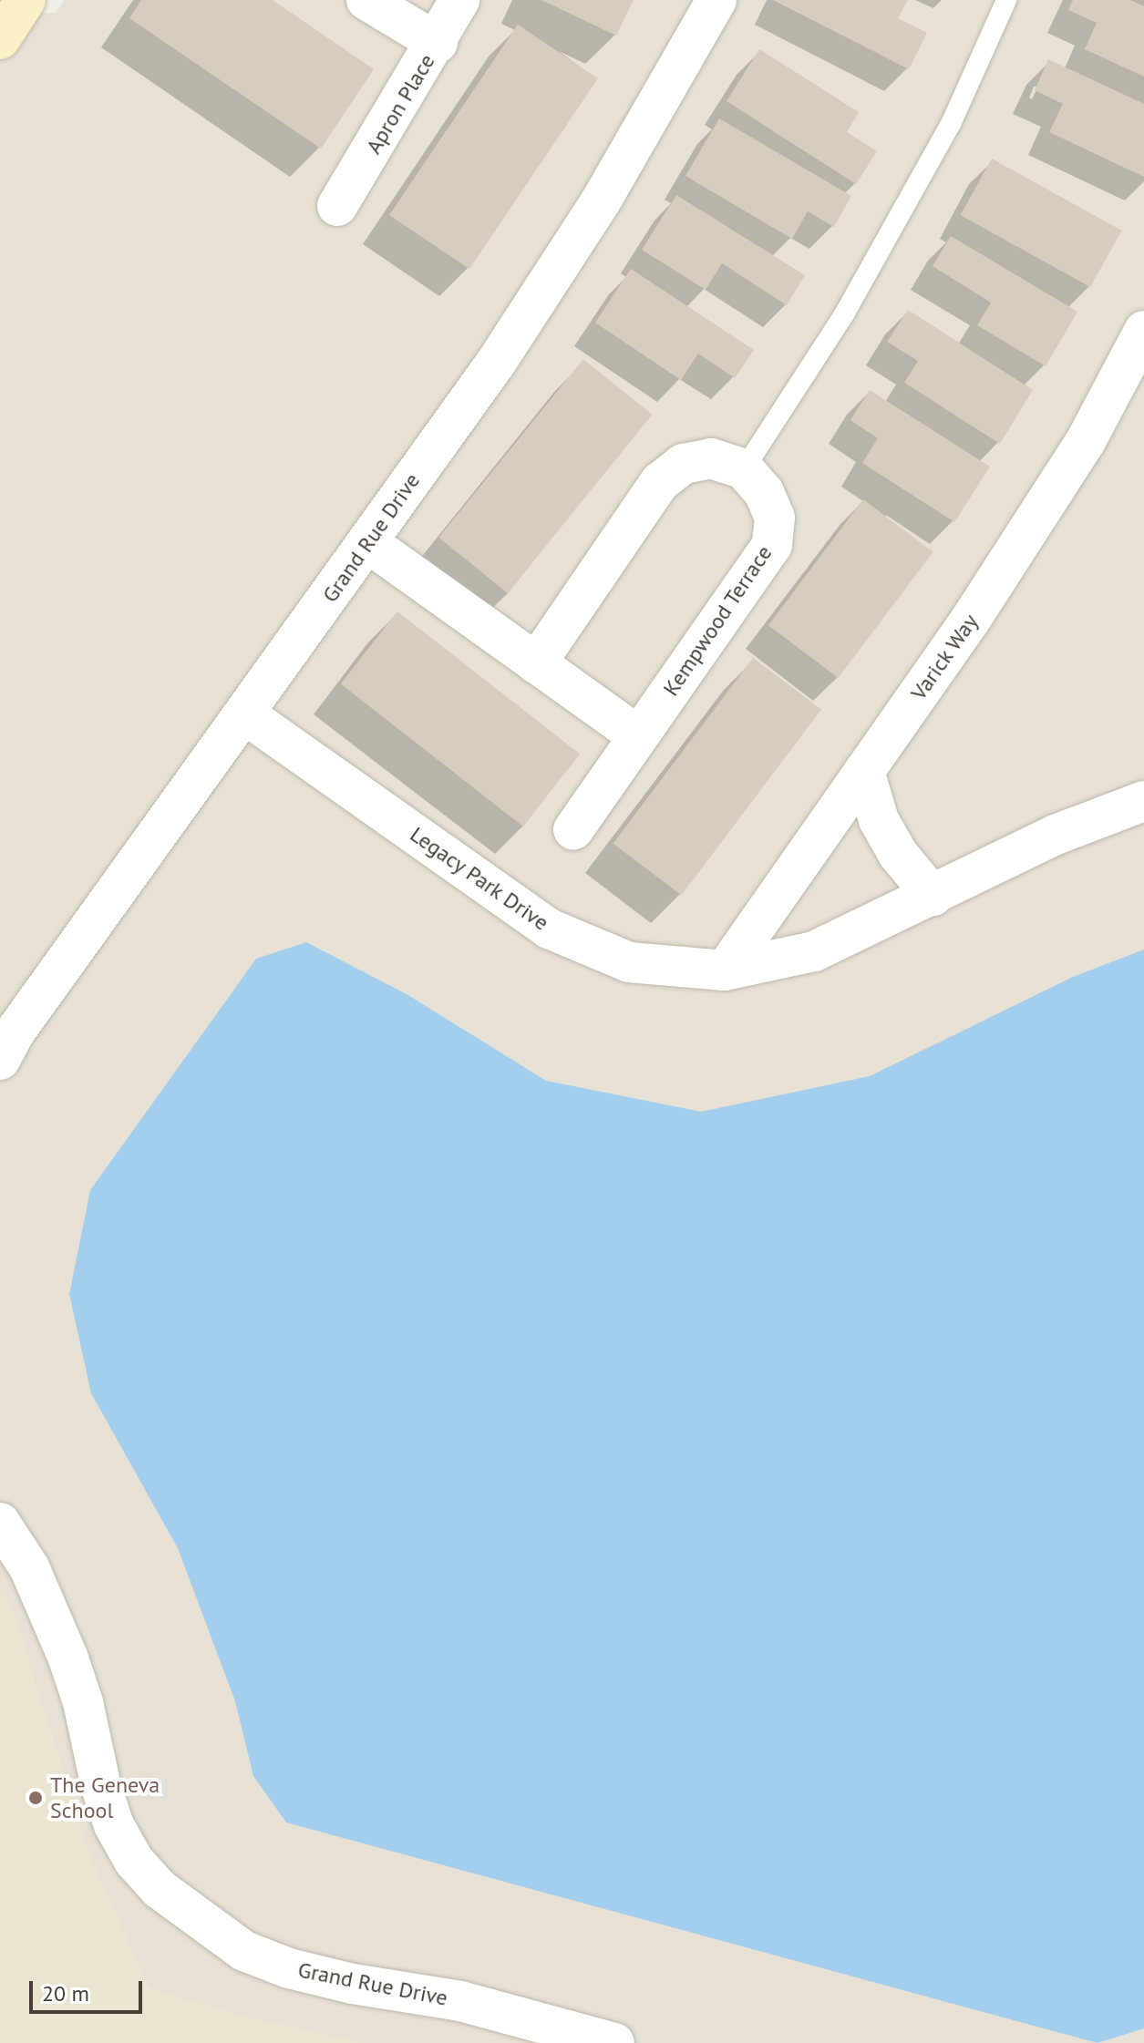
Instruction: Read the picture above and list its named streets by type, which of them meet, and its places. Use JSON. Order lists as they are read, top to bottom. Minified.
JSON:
{"streets":{"street":["Apron Place","Grand Rue Drive","Kempwood Terrace","Varick Way","Legacy Park Drive"]},"crossings":[["Grand Rue Drive","Legacy Park Drive"],["Varick Way","Legacy Park Drive"]],"places":["The Geneva School"],"scale_bar":"20 m"}
